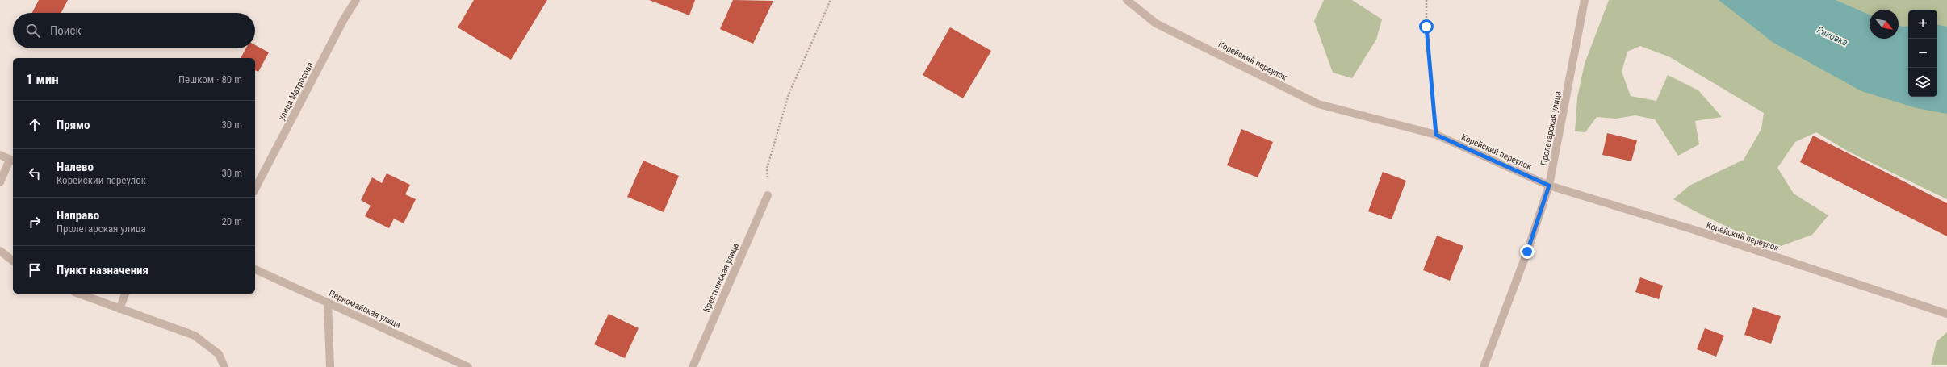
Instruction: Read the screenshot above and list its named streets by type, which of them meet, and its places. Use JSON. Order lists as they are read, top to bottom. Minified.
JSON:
{"streets":{"street":["Корейский переулок","улица Матросова","Пролетарская улица","Крестьянская улица","Первомайская улица"]},"crossings":[["Корейский переулок","Пролетарская улица"]],"water":["Раковка"],"north":"bottom right","page":{"map_buttons":["+","−"],"search":"Поиск","heading":["1 мин","Пешком · 80 m"],"list":[["Прямо","30 m"],["Налево","Корейский переулок","30 m"],["Направо","Пролетарская улица","20 m"],"Пункт назначения"]}}
